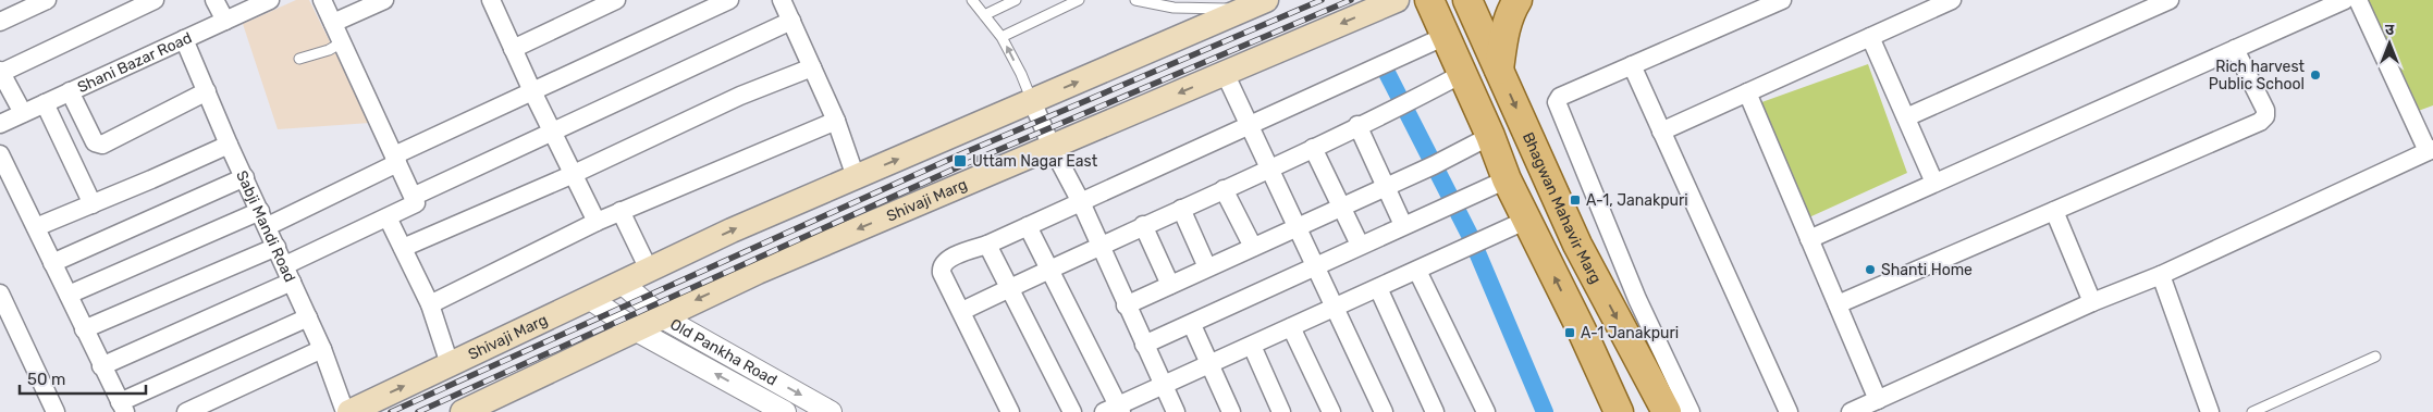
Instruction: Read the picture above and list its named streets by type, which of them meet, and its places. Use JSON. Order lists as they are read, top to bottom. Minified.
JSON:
{"streets":{"main road":["Shivaji Marg","Bhagwan Mahavir Marg"],"street":["Shani Bazar Road","Sabji Mandi Road","Old Pankha Road"]},"crossings":[["Shani Bazar Road","Sabji Mandi Road"],["Shivaji Marg","Old Pankha Road"]],"places":{"other":["Rich harvest Public School","Shanti Home"],"transit":["Uttam Nagar East","A-1, Janakpuri","A-1 Janakpuri"]},"scale_bar":"50 m","north":"top"}
